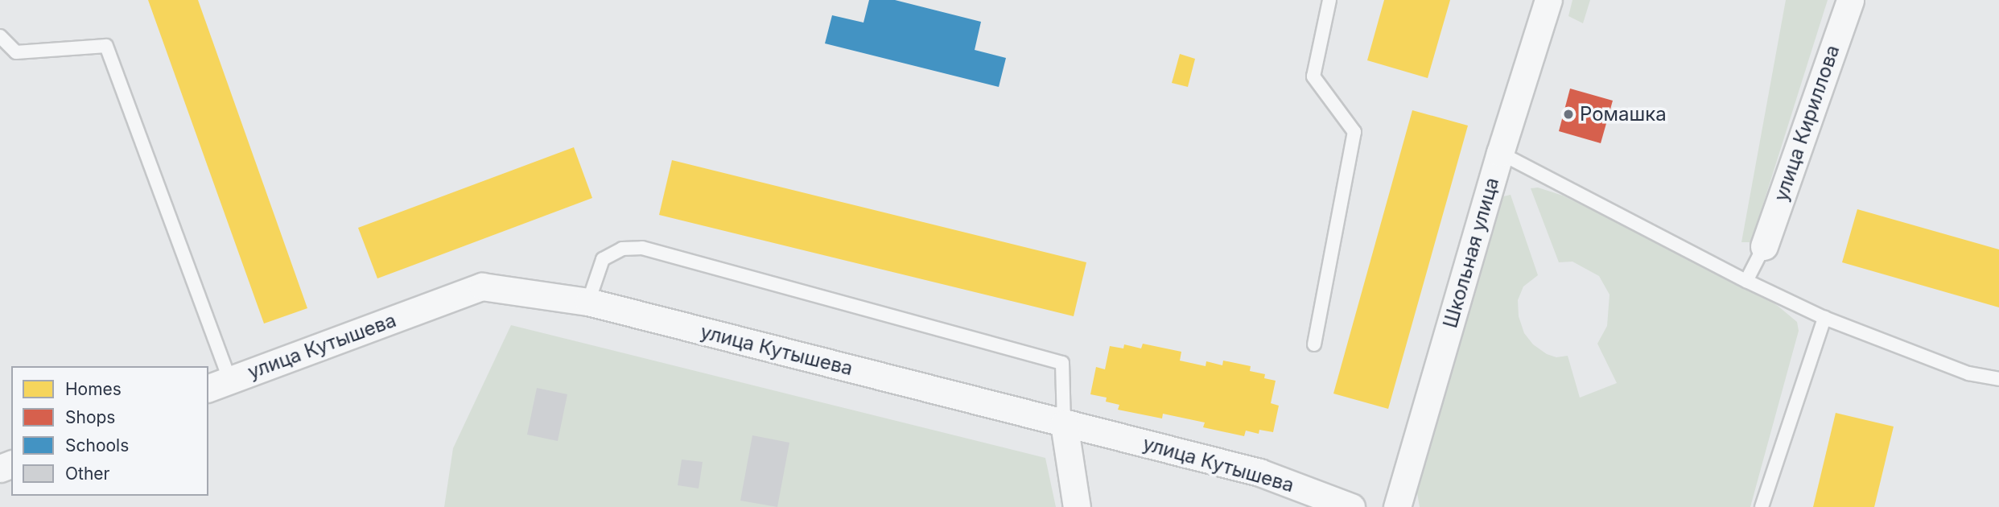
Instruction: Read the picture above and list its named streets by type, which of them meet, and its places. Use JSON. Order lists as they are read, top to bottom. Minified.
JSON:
{"streets":{"street":["улица Кириллова","Школьная улица","улица Кутышева"]},"places":["Ромашка"],"legend":["Homes","Shops","Schools","Other"]}
